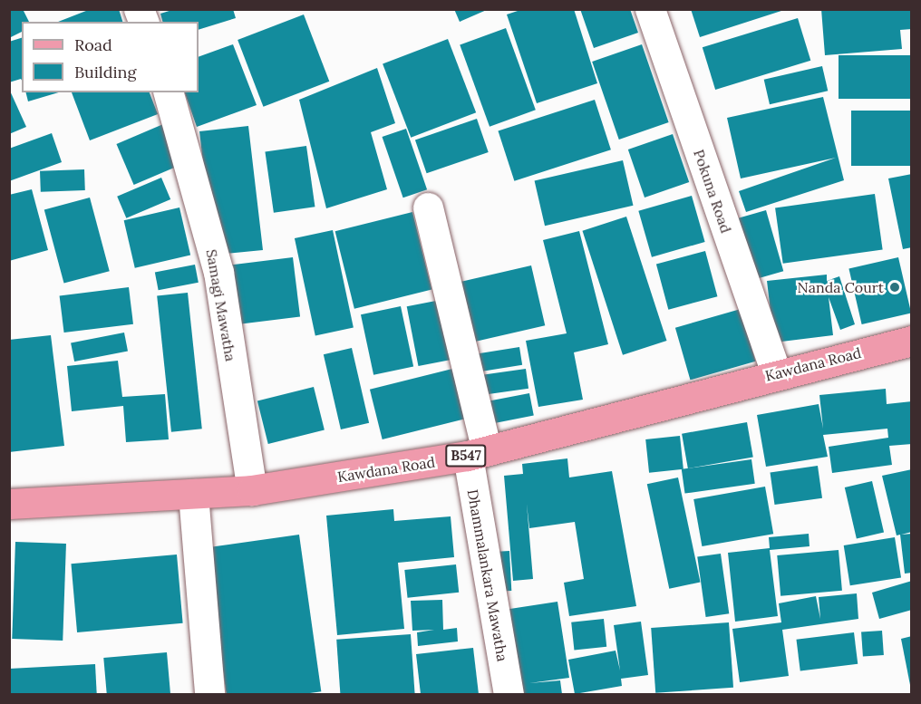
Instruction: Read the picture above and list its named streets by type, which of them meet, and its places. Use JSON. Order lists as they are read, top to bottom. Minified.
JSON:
{"streets":{"main road":["Kawdana Road","B547"],"street":["Pokuna Road","Samagi Mawatha","Dhammalankara Mawatha"]},"crossings":[["Pokuna Road","Kawdana Road"],["Samagi Mawatha","Kawdana Road"],["Kawdana Road","Dhammalankara Mawatha"]],"places":["Nanda Court"],"legend":["Road","Building"]}
